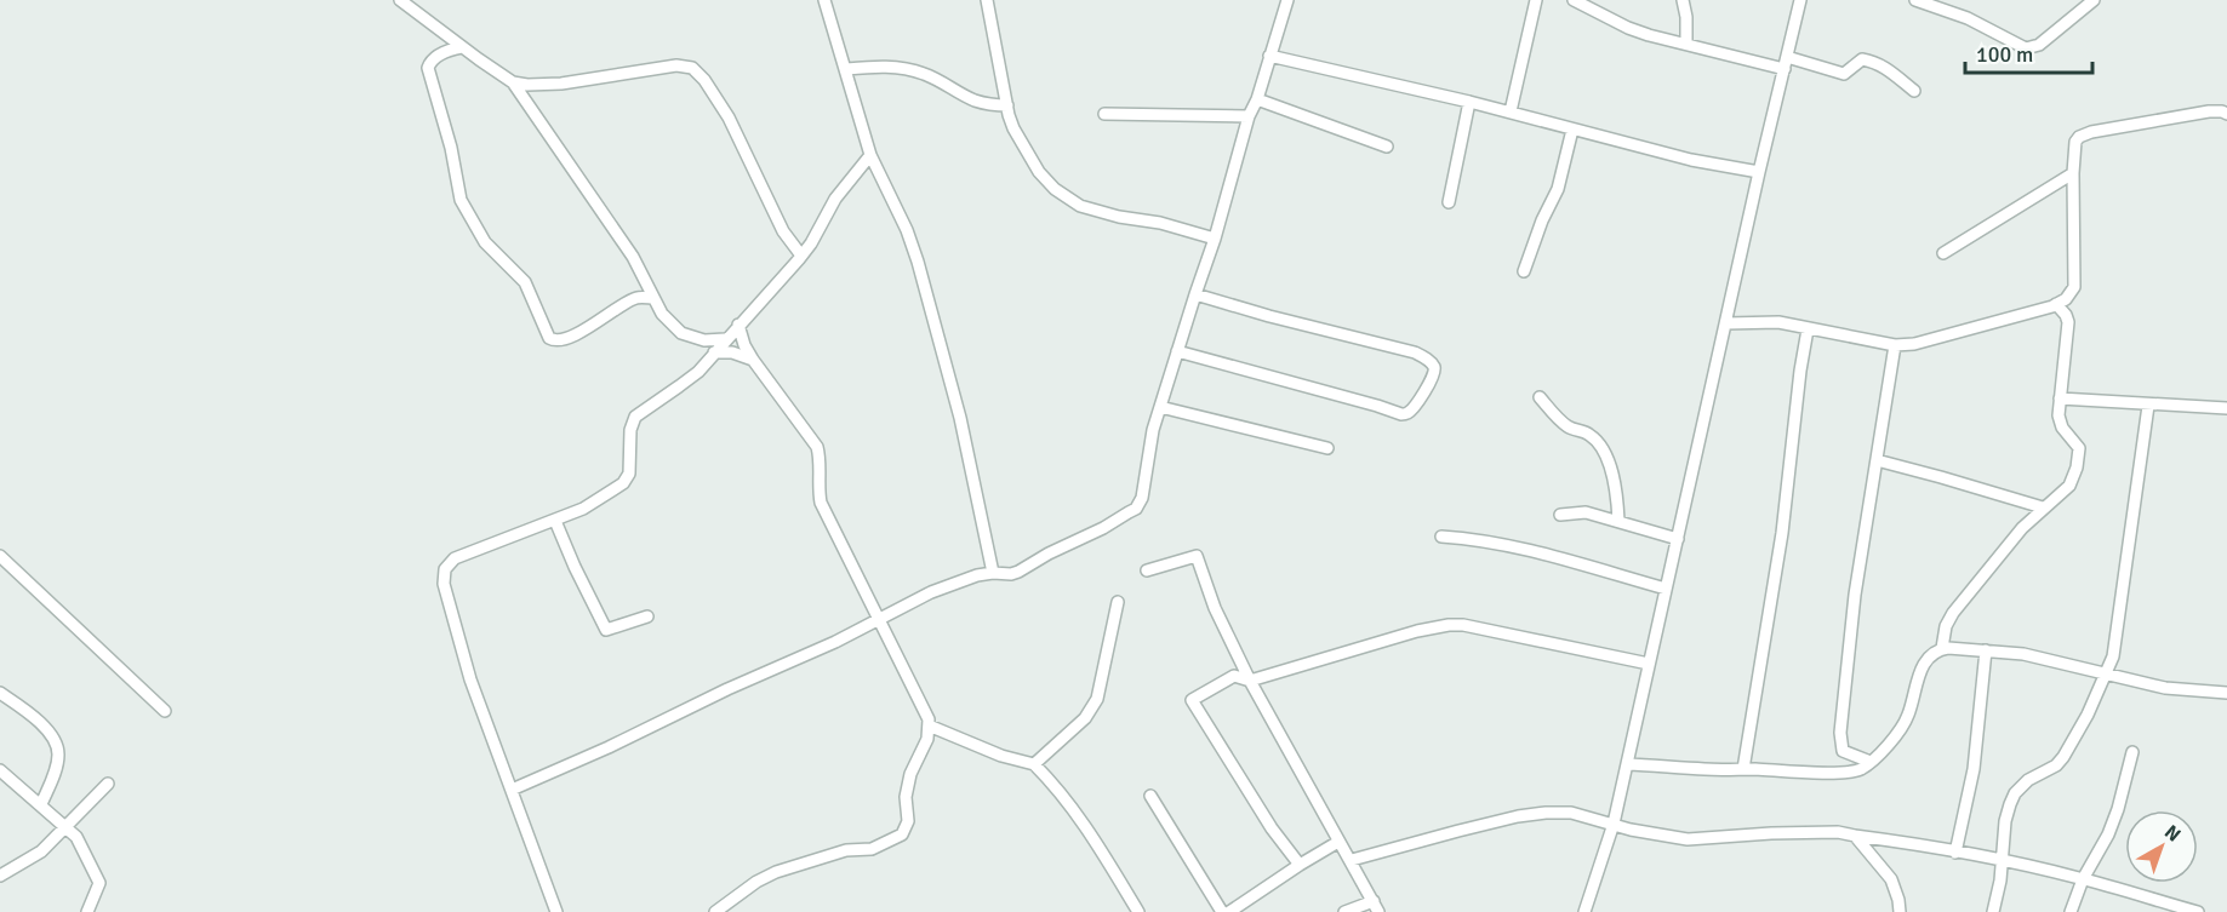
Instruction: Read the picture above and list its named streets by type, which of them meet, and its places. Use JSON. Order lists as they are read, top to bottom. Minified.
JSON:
{"scale_bar":"100 m","north":"top right"}
